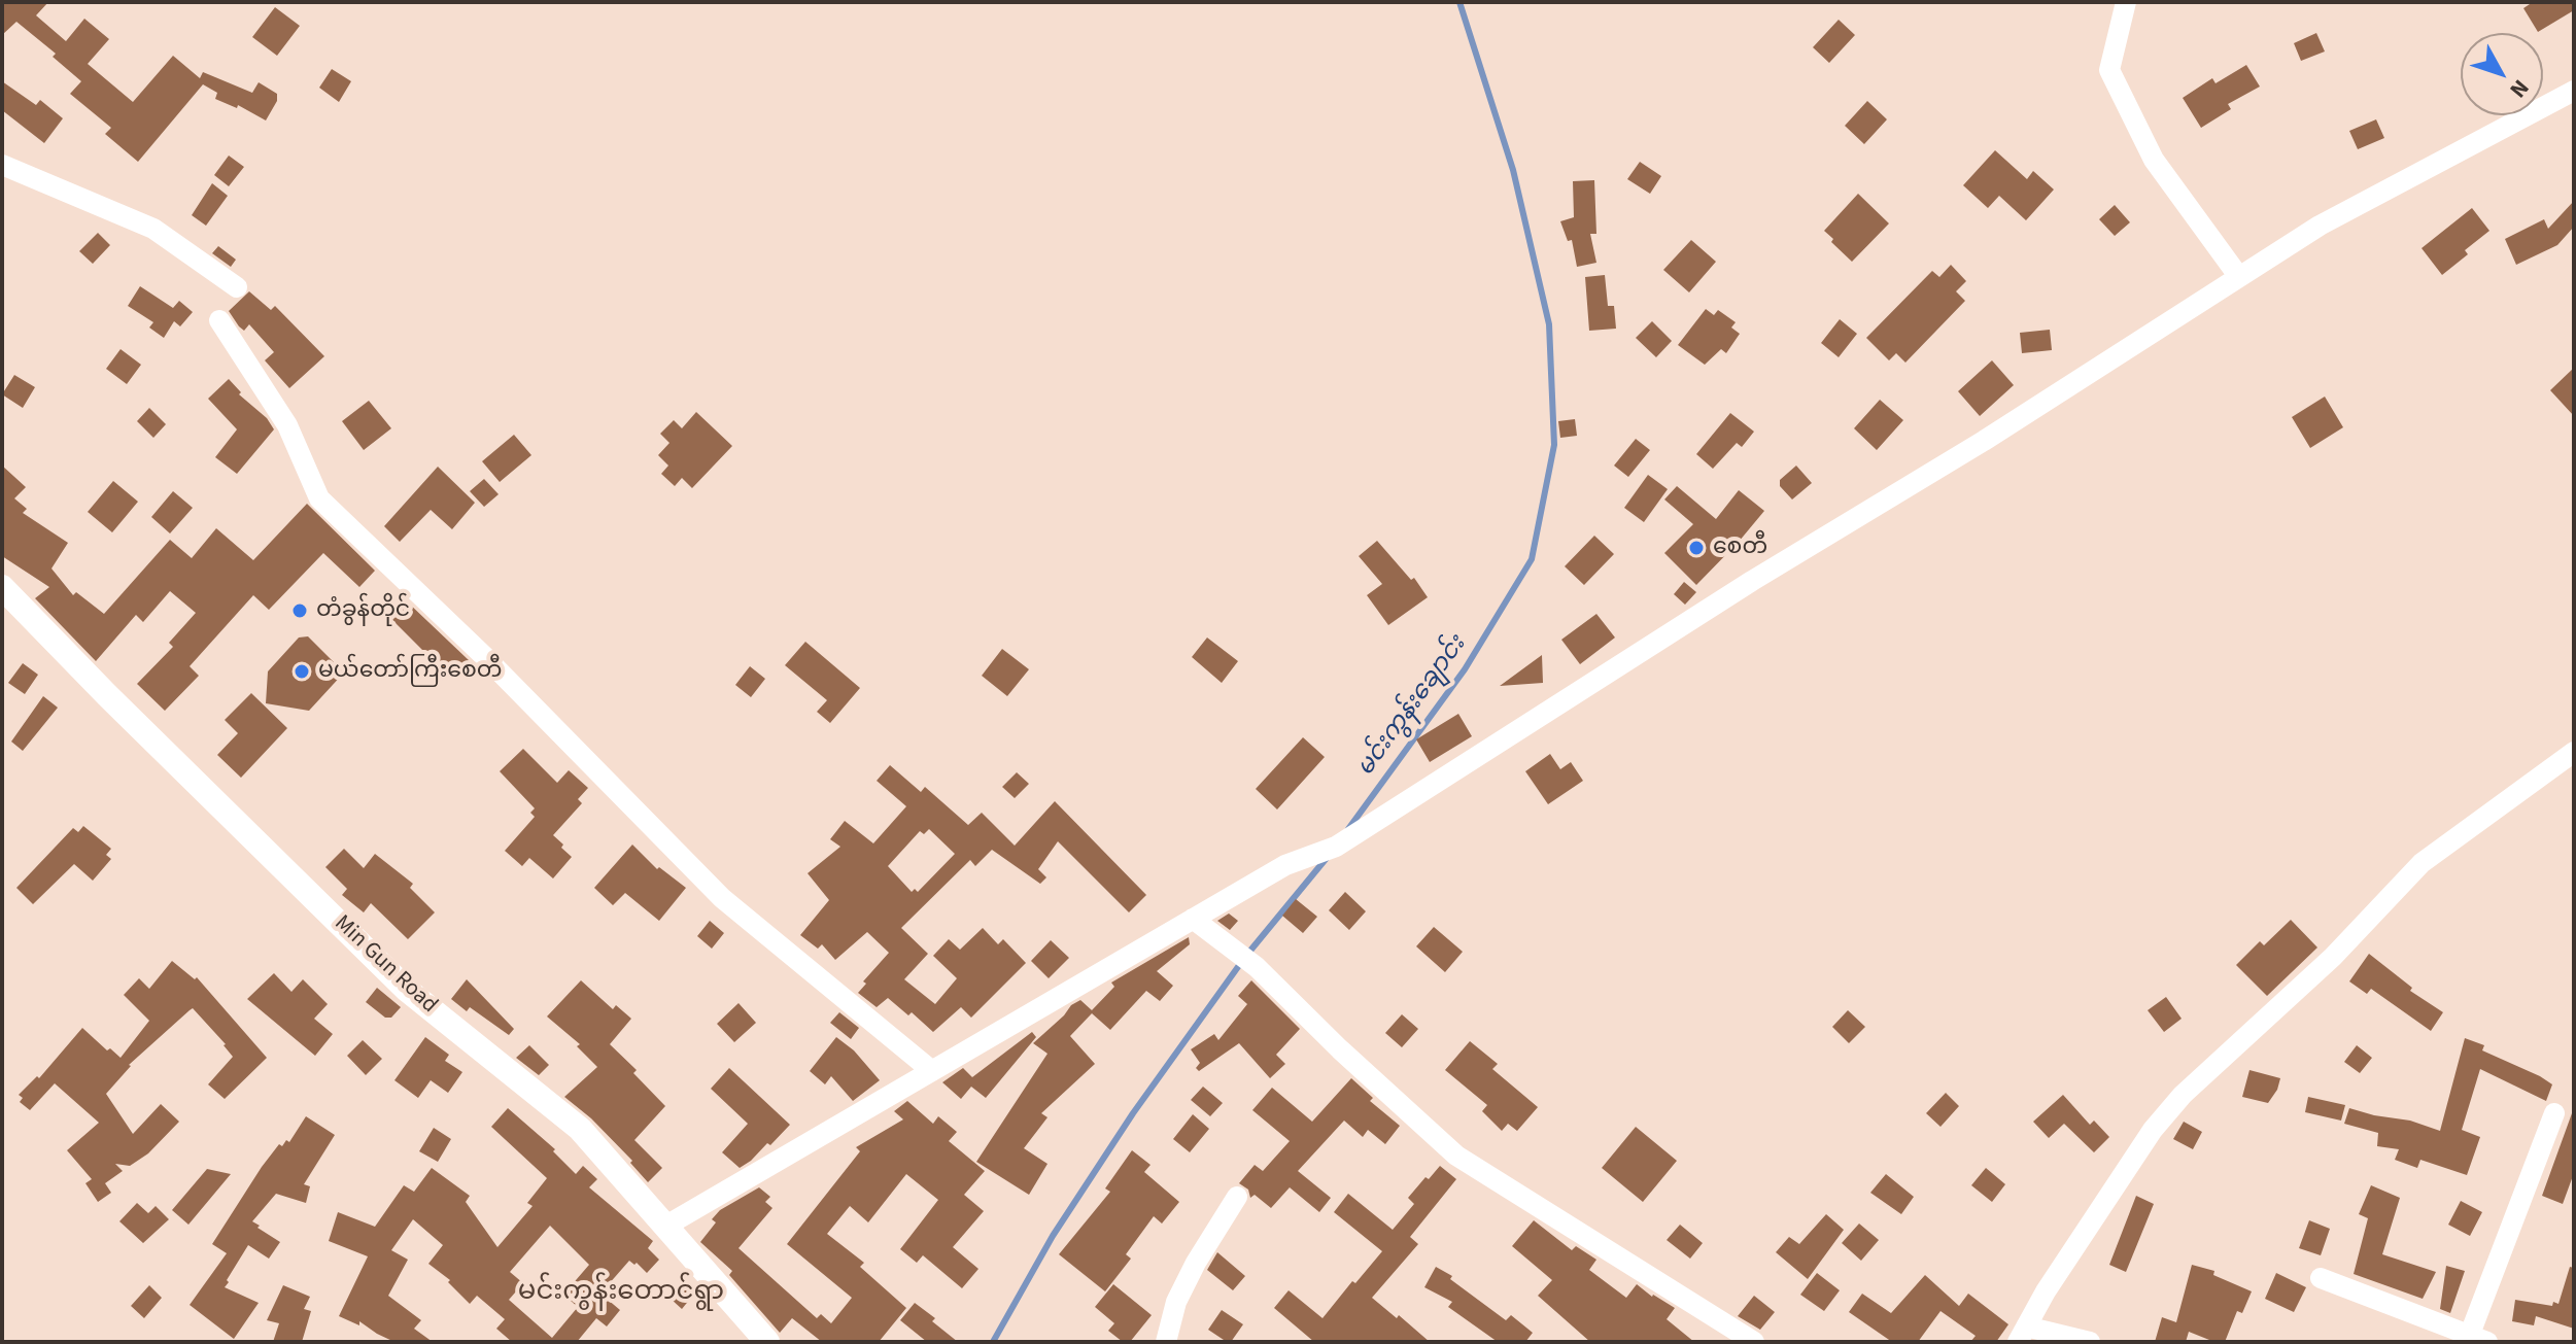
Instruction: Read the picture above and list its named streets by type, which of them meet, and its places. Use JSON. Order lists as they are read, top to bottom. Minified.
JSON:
{"streets":{"street":["Min Gun Road"]},"districts":["မင်းကွန်းတောင်ရွာ"],"water":["မင်းကွန်းချောင်း"],"places":["စေတီ","တံခွန်တိုင်","မယ်တော်ကြီးစေတီ"],"north":"bottom right"}
